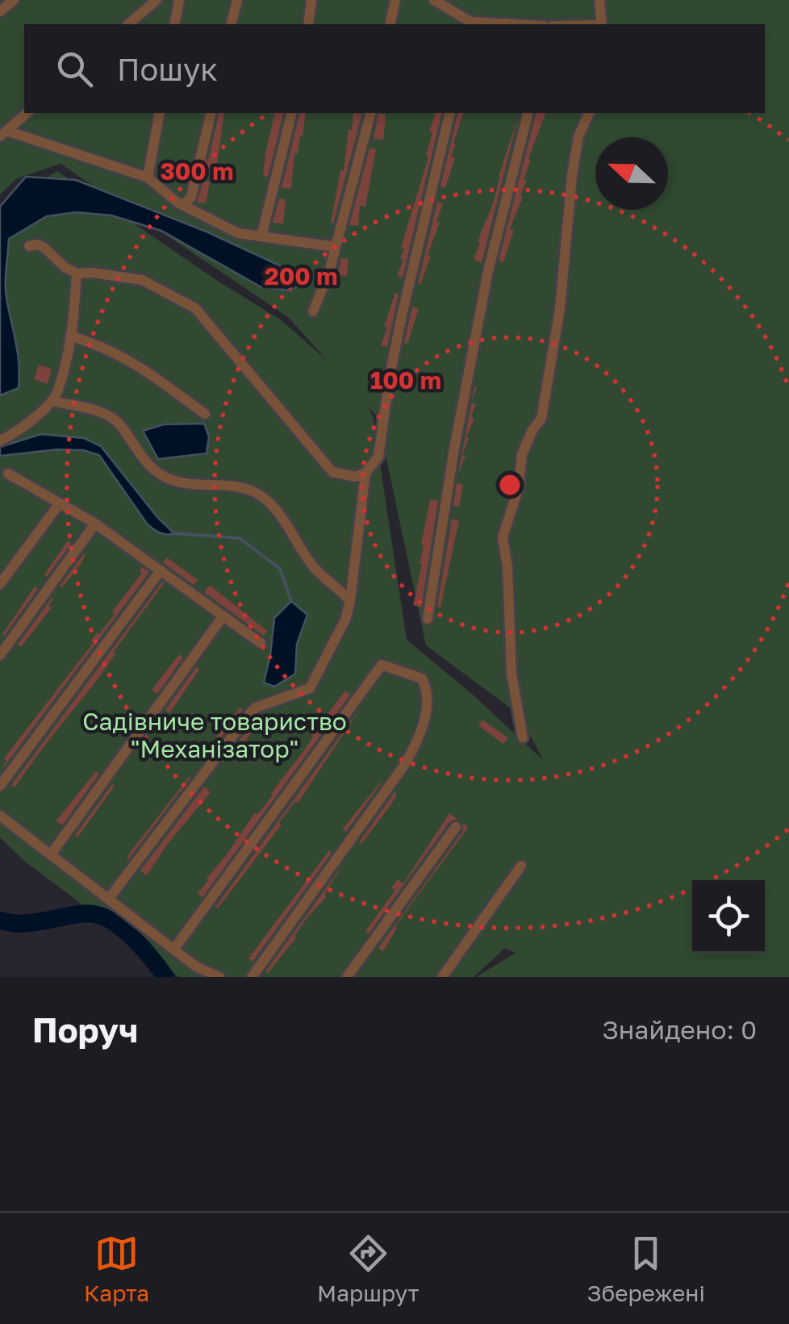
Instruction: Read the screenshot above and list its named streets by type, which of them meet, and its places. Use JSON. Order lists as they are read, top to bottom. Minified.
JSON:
{"parks":["Садівниче товариство \"Механізатор\""],"north":"left","page":{"search":"Пошук","heading":["Поруч","Знайдено: 0"],"nav":["Карта","Маршрут","Збережені"]},"rings":["300 m","200 m","100 m"]}
